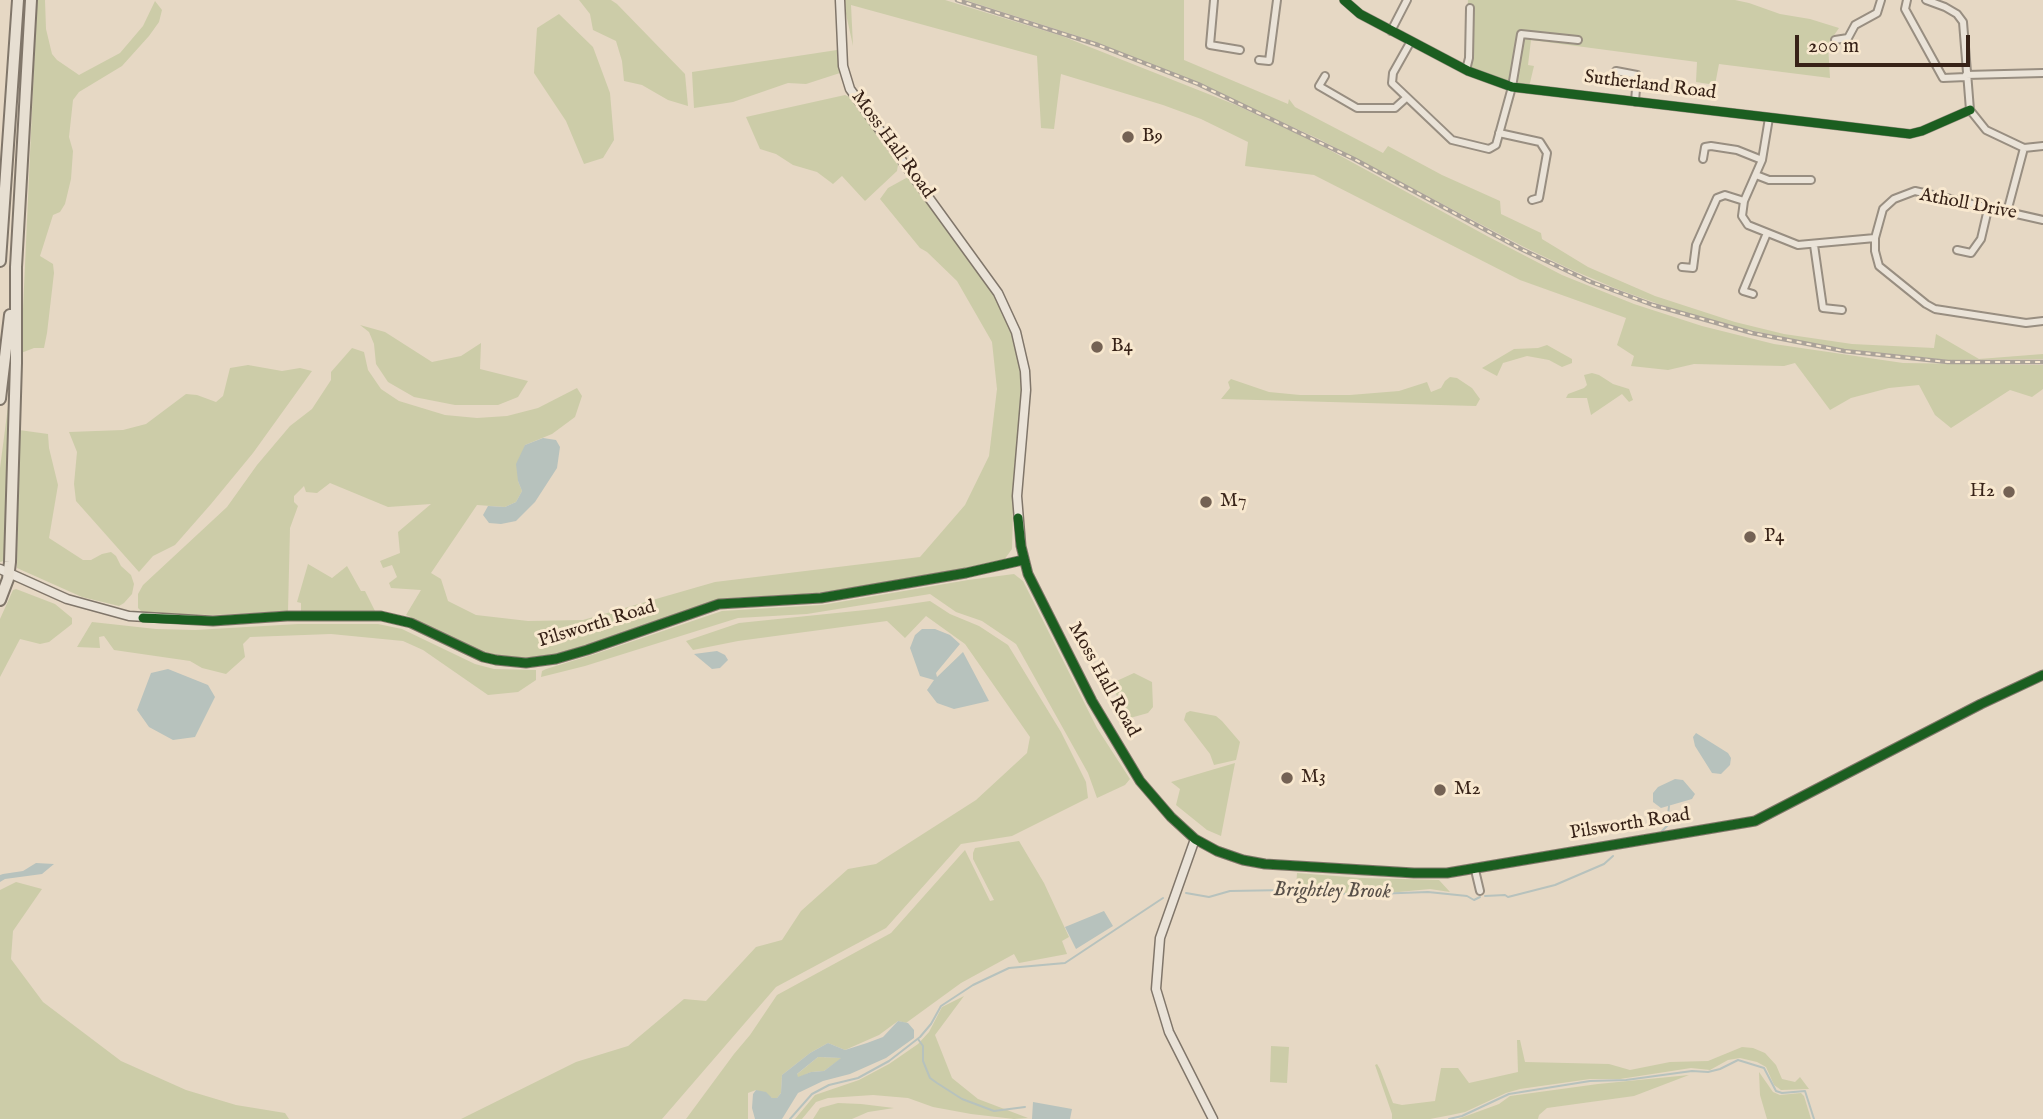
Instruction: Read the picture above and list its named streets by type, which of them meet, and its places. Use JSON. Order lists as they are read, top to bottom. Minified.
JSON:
{"streets":{"street":["Sutherland Road","Moss Hall Road","Atholl Drive","Pilsworth Road"]},"crossings":[["Moss Hall Road","Pilsworth Road"]],"water":["Brightley Brook"],"places":["B9","B4","H2","M7","P4","M3","M2"],"scale_bar":"200 m"}
